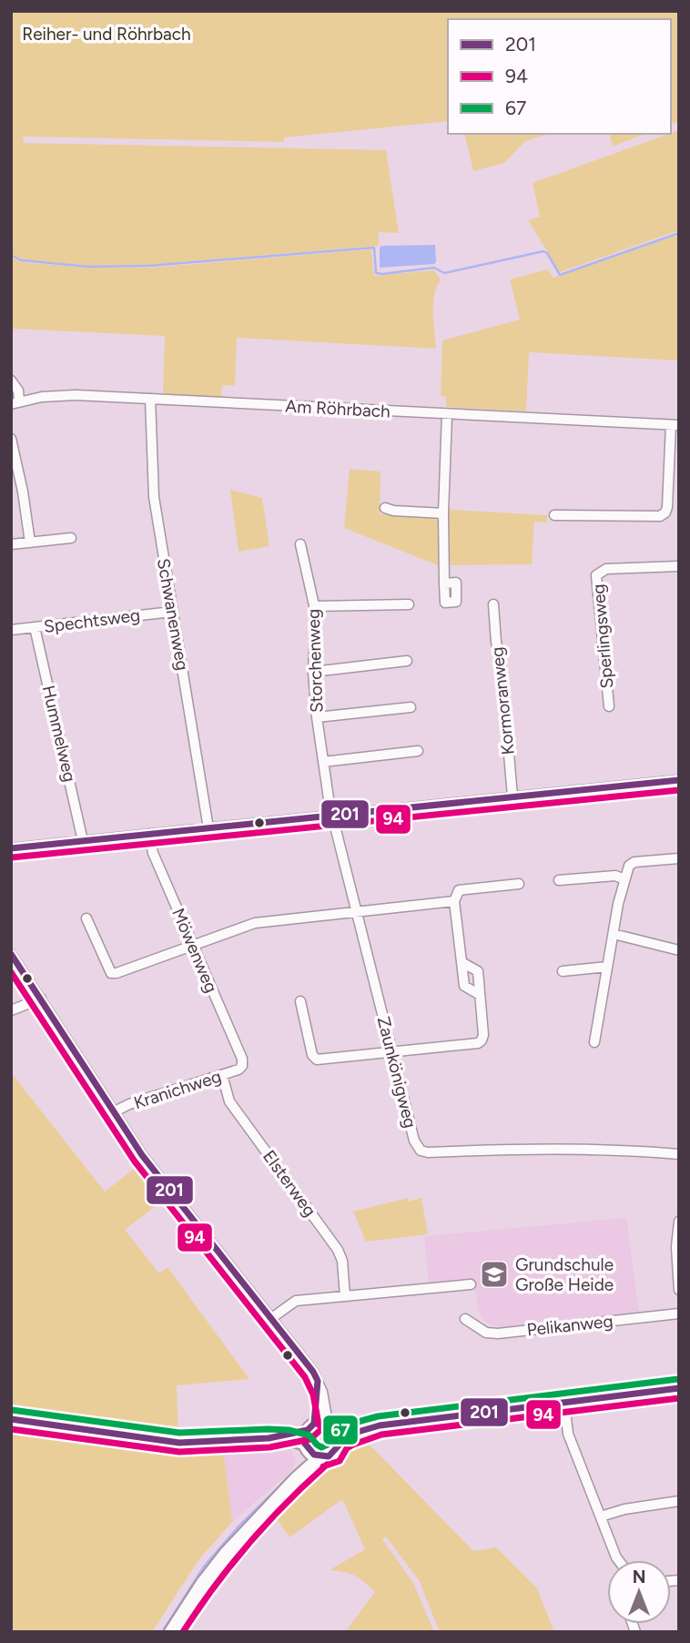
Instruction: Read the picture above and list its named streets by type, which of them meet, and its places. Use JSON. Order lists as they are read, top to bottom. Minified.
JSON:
{"streets":{"street":["Am Röhrbach","Schwanenweg","Spechtsweg","Sperlingsweg","Storchenweg","Kormoranweg","Hummelweg","Möwenweg","Zaunkönigweg","Kranichweg","Elsterweg","Pelikanweg"]},"crossings":[["Am Röhrbach","Schwanenweg"],["Schwanenweg","Spechtsweg"],["Spechtsweg","Hummelweg"],["Storchenweg","Zaunkönigweg"],["Möwenweg","Kranichweg"],["Kranichweg","Elsterweg"]],"parks":["Reiher- und Röhrbach"],"places":{"school or university":["Grundschule Große Heide"]},"lines":["transit line 201","transit line 94","transit line 67"],"legend":["201","94","67"],"north":"top"}
